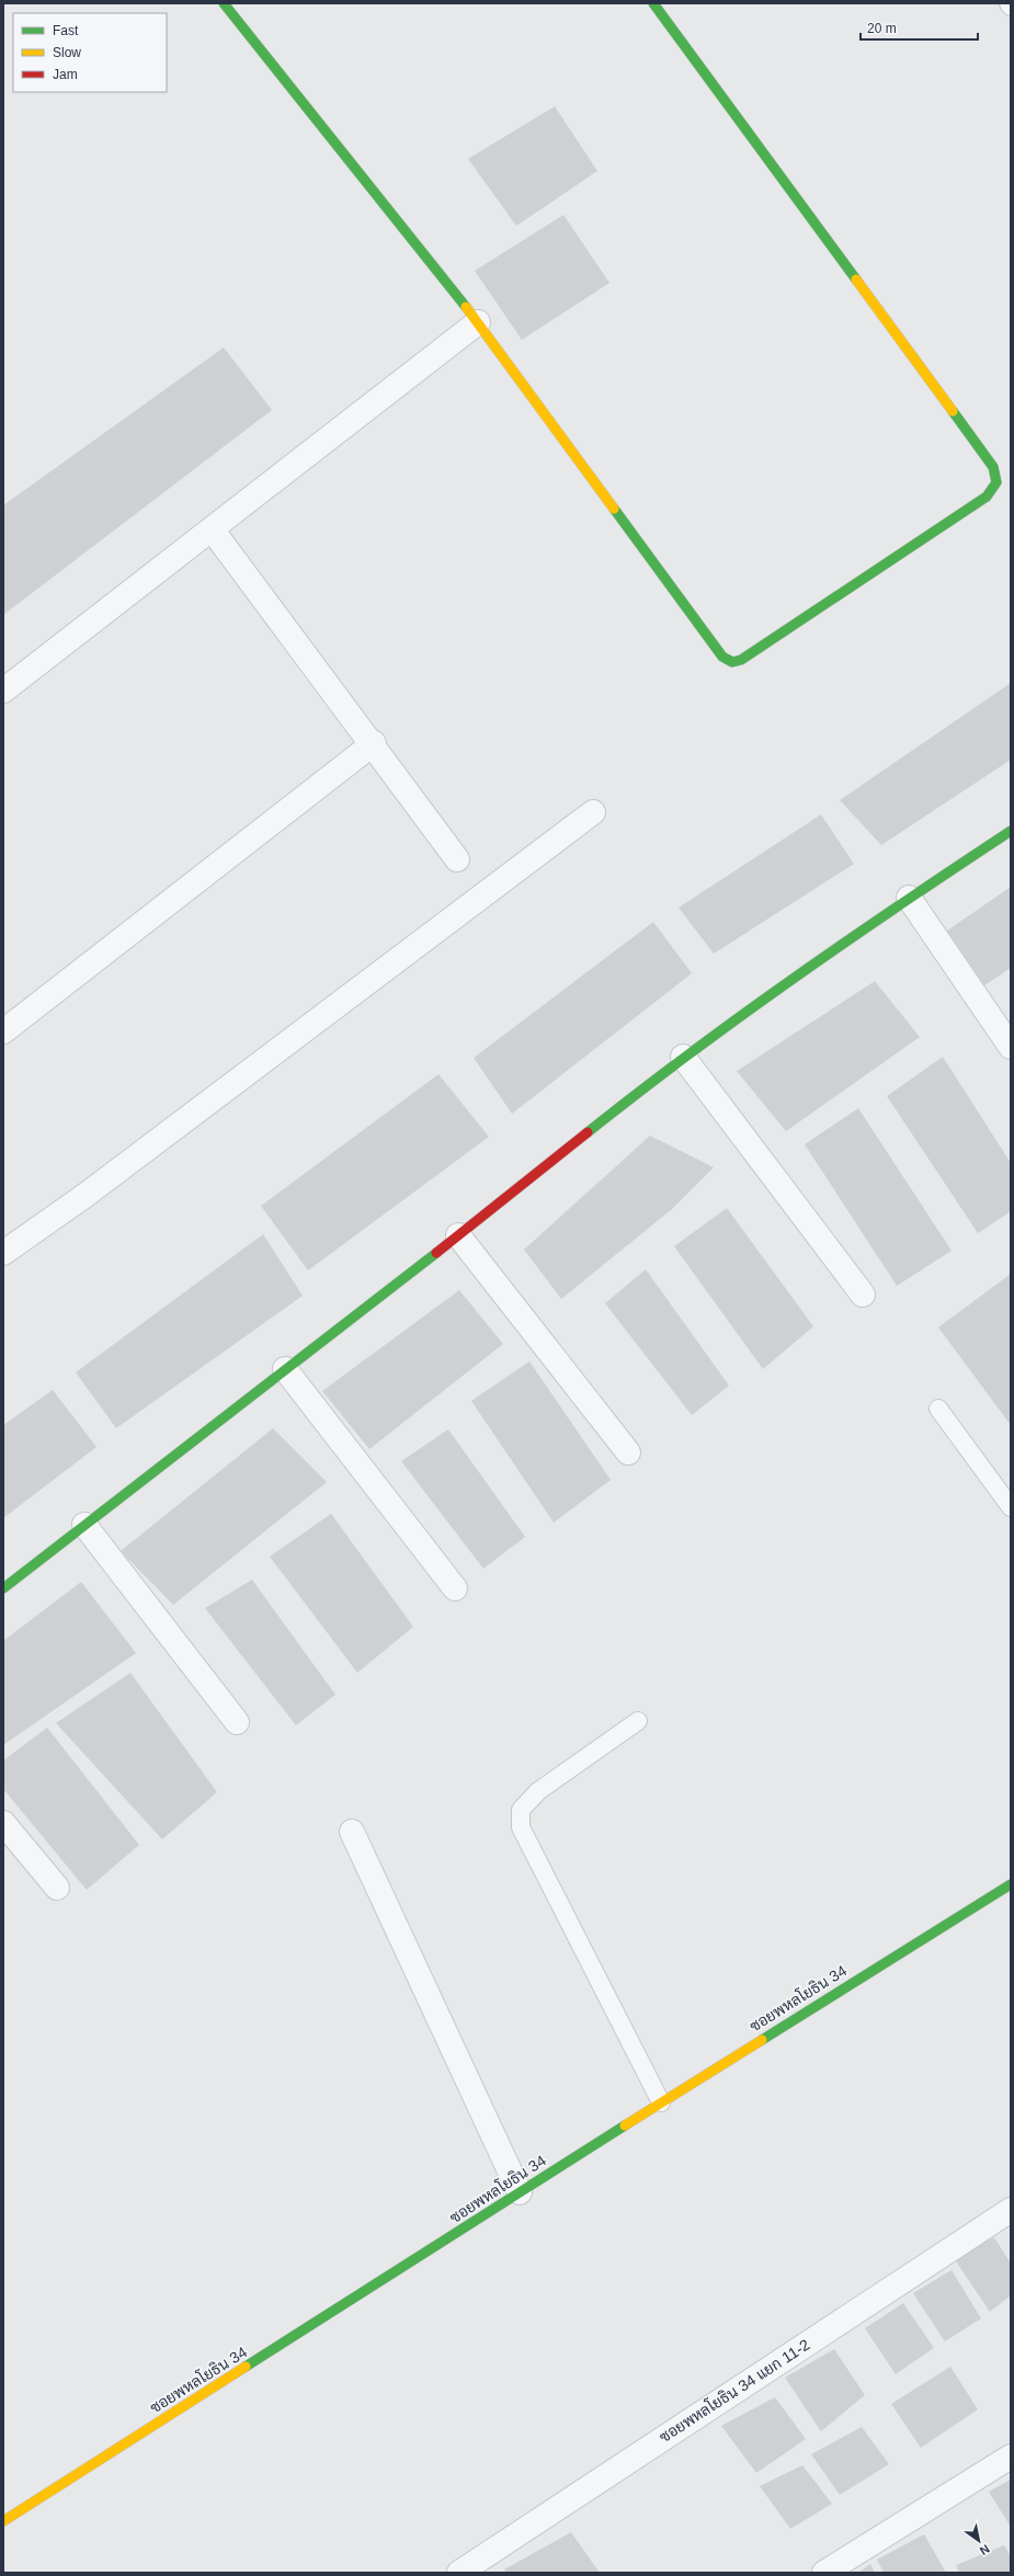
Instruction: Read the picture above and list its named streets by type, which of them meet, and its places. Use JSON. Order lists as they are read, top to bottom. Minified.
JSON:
{"streets":{"street":["ซอยพหลโยธิน 34","ซอยพหลโยธิน 34 แยก 11-2"]},"legend":["Fast","Slow","Jam"],"scale_bar":"20 m","north":"bottom right"}
